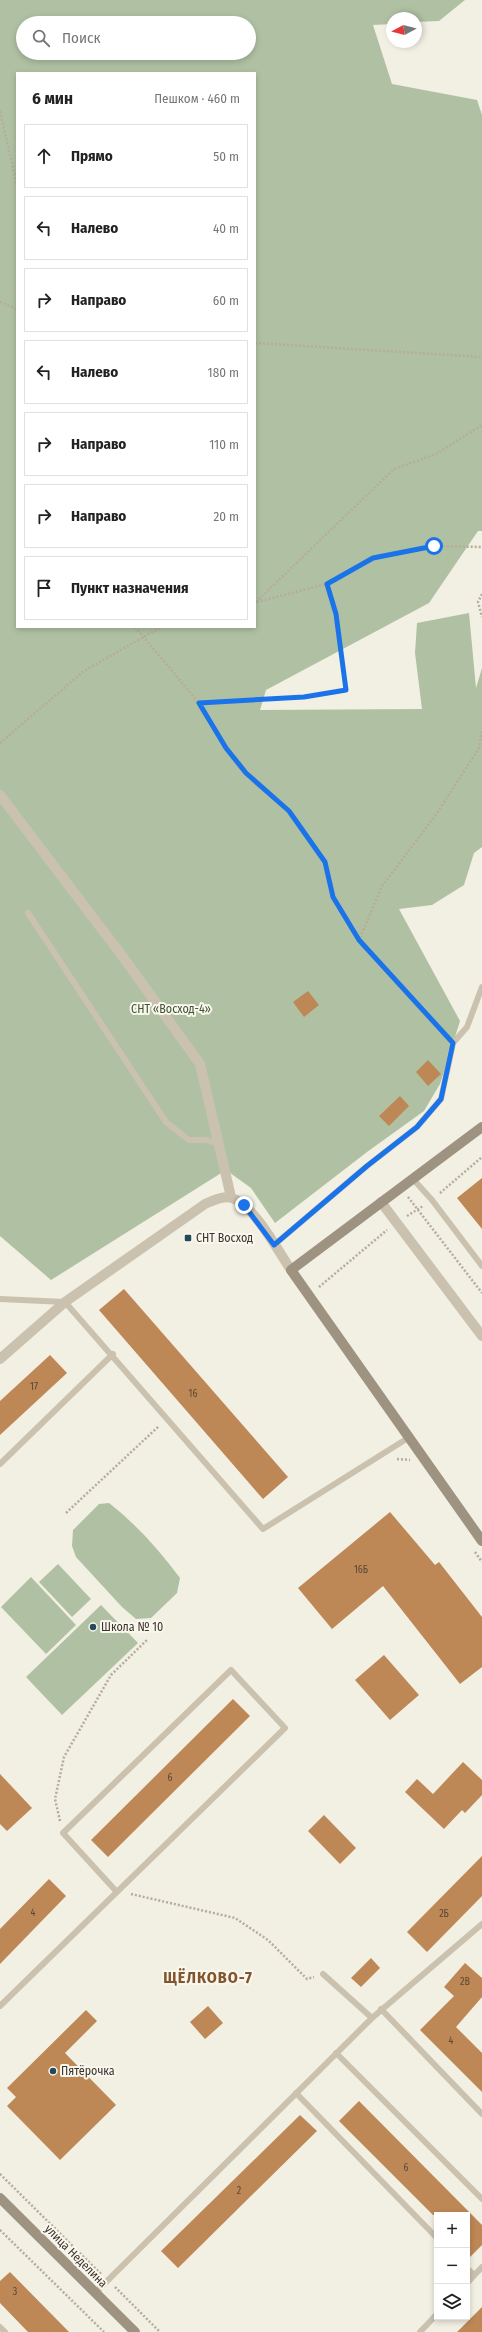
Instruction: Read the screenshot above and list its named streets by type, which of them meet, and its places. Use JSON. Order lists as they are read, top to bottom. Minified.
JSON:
{"streets":{"street":["улица Неделина"]},"districts":["ЩЁЛКОВО-7"],"parks":["СНТ «Восход-4»"],"places":{"transit":["СНТ Восход"],"other":["Школа № 10","Пятёрочка"]},"house_numbers":["17","16","16Б","6","4","2Б","2В","4","6","2","3"],"north":"left","page":{"search":"Поиск","heading":["6 мин","Пешком · 460 m"],"list":[["Прямо","50 m"],["Налево","40 m"],["Направо","60 m"],["Налево","180 m"],["Направо","110 m"],["Направо","20 m"],"Пункт назначения"],"map_buttons":["+","−"]}}
